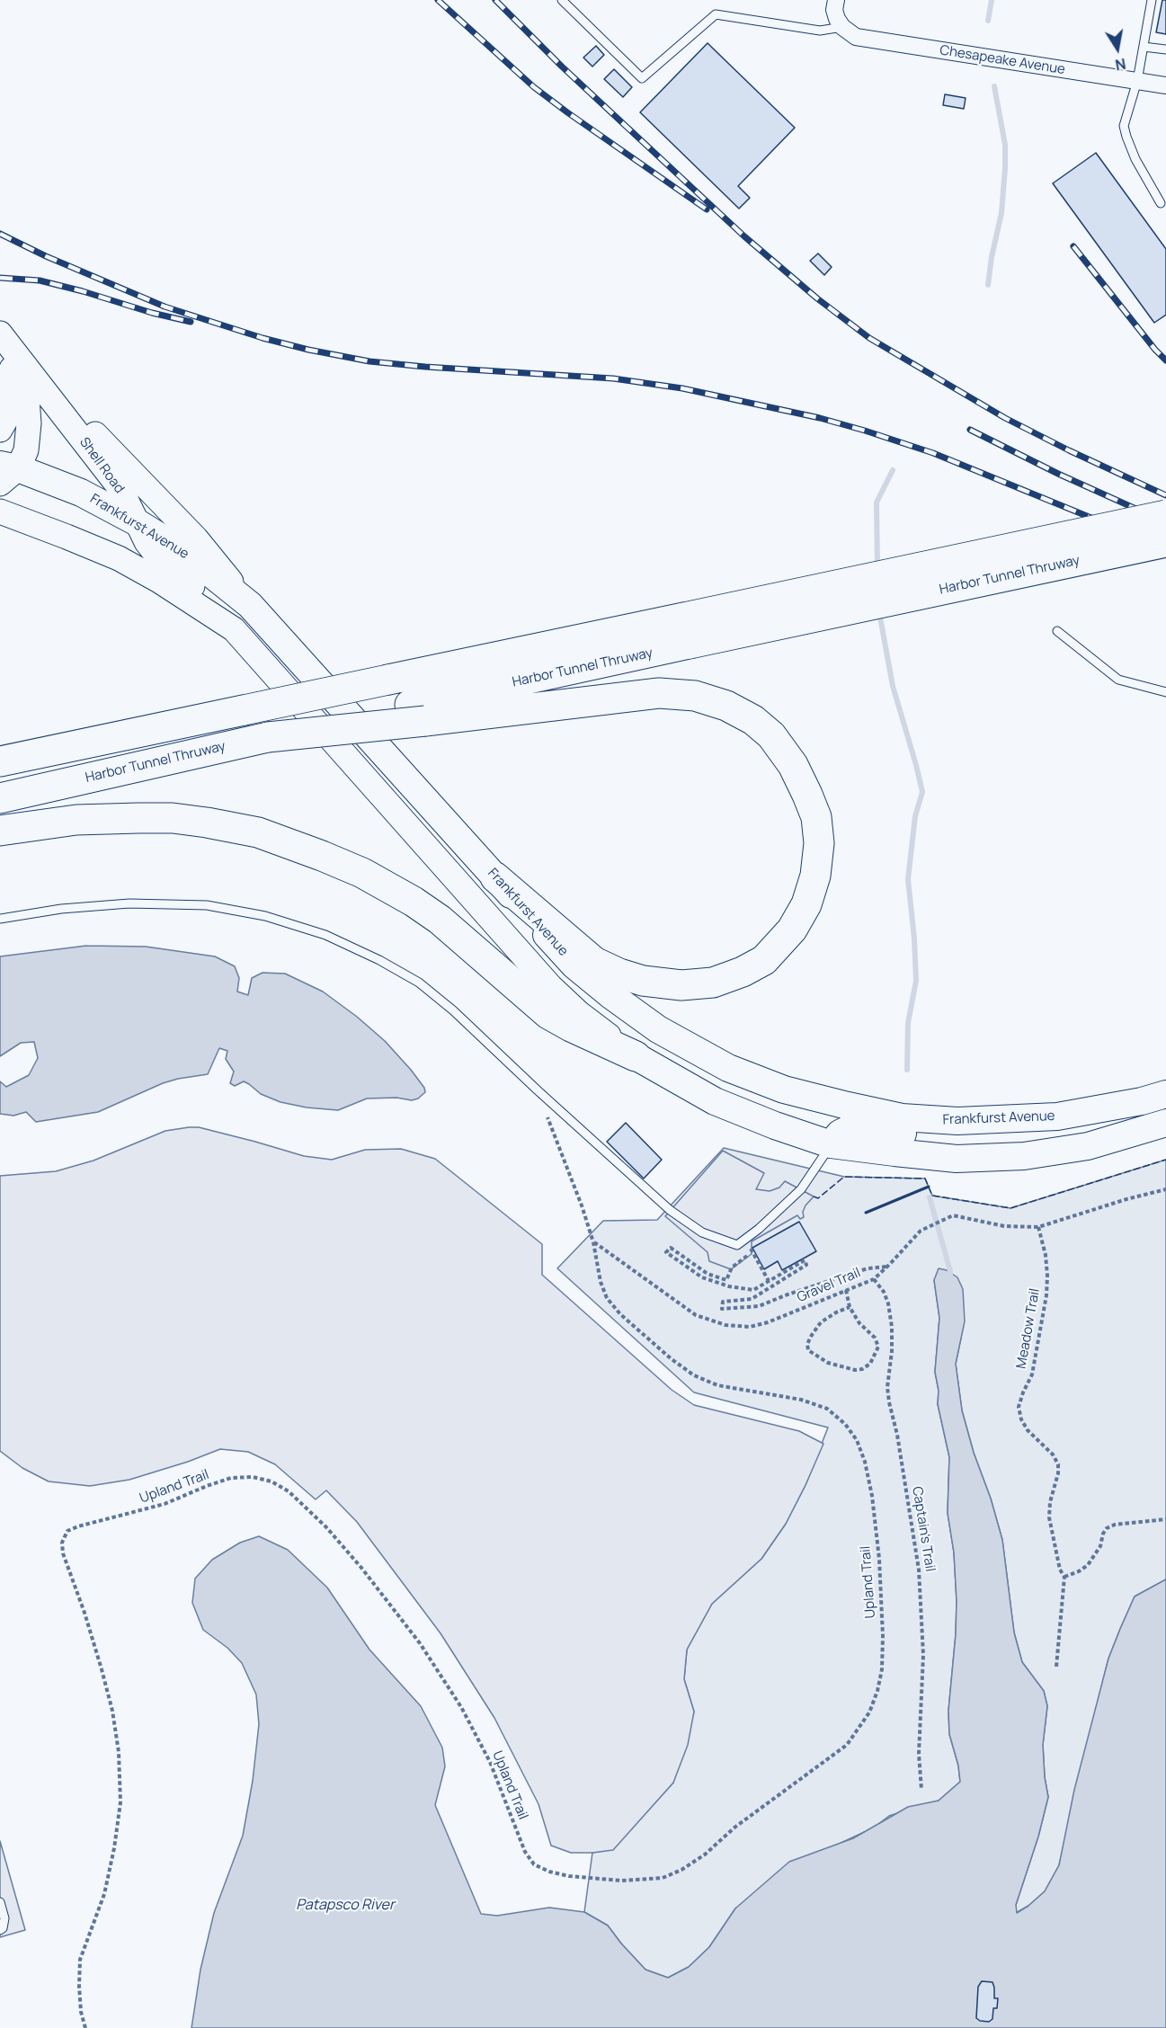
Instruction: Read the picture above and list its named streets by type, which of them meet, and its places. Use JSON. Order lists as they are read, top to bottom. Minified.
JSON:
{"streets":{"highway":["Harbor Tunnel Thruway"],"main road":["Shell Road","Frankfurst Avenue"],"street":["Chesapeake Avenue"],"path":["Gravel Trail","Meadow Trail","Upland Trail","Captain's Trail"]},"crossings":[["Shell Road","Frankfurst Avenue"],["Gravel Trail","Meadow Trail"],["Gravel Trail","Upland Trail"],["Gravel Trail","Captain's Trail"]],"water":["Patapsco River"],"north":"bottom"}
